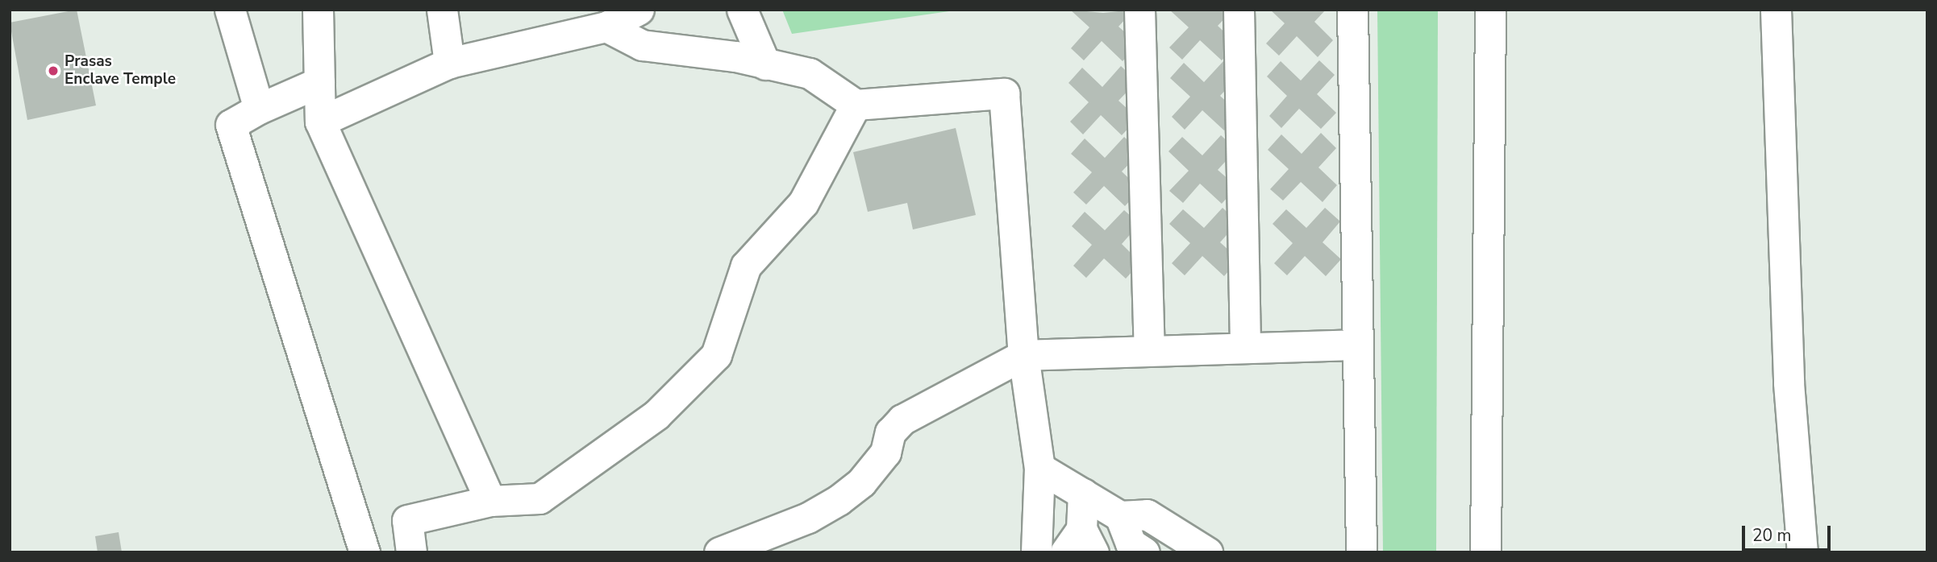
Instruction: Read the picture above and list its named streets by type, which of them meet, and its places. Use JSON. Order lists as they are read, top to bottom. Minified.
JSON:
{"places":["Prasas Enclave Temple"],"scale_bar":"20 m"}
